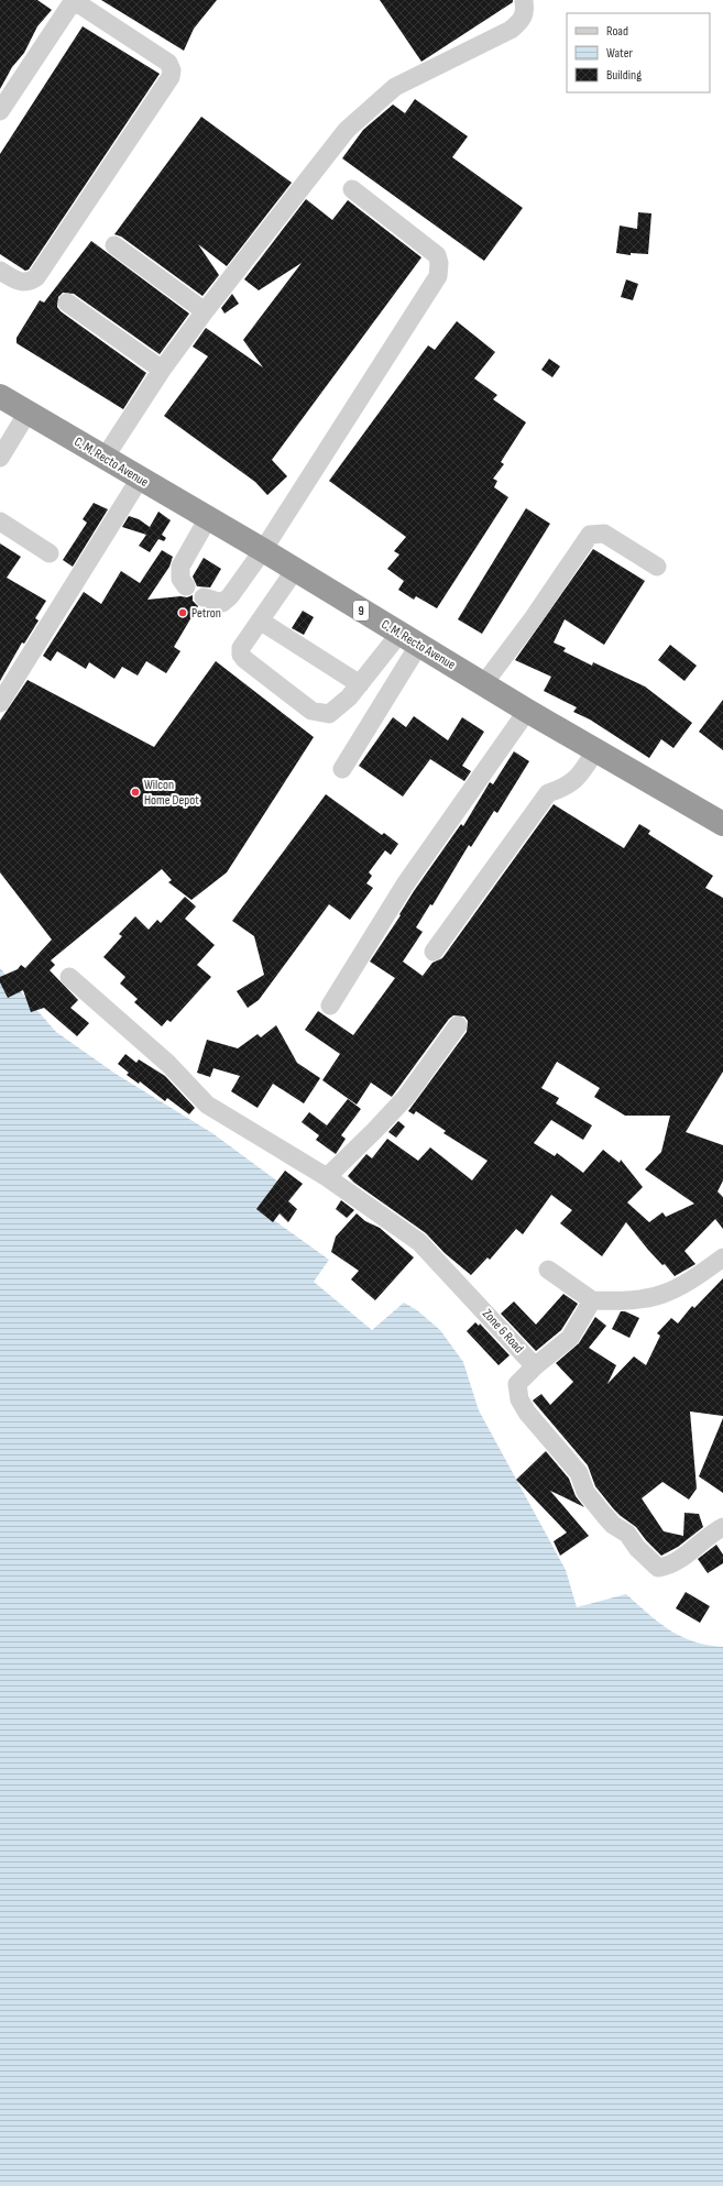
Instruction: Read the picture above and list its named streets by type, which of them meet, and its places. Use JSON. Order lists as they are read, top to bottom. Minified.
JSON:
{"streets":{"highway":["C. M. Recto Avenue","9"],"street":["Zone 6 Road"]},"places":["Petron","Wilcon Home Depot"],"legend":["Road","Water","Building"]}
